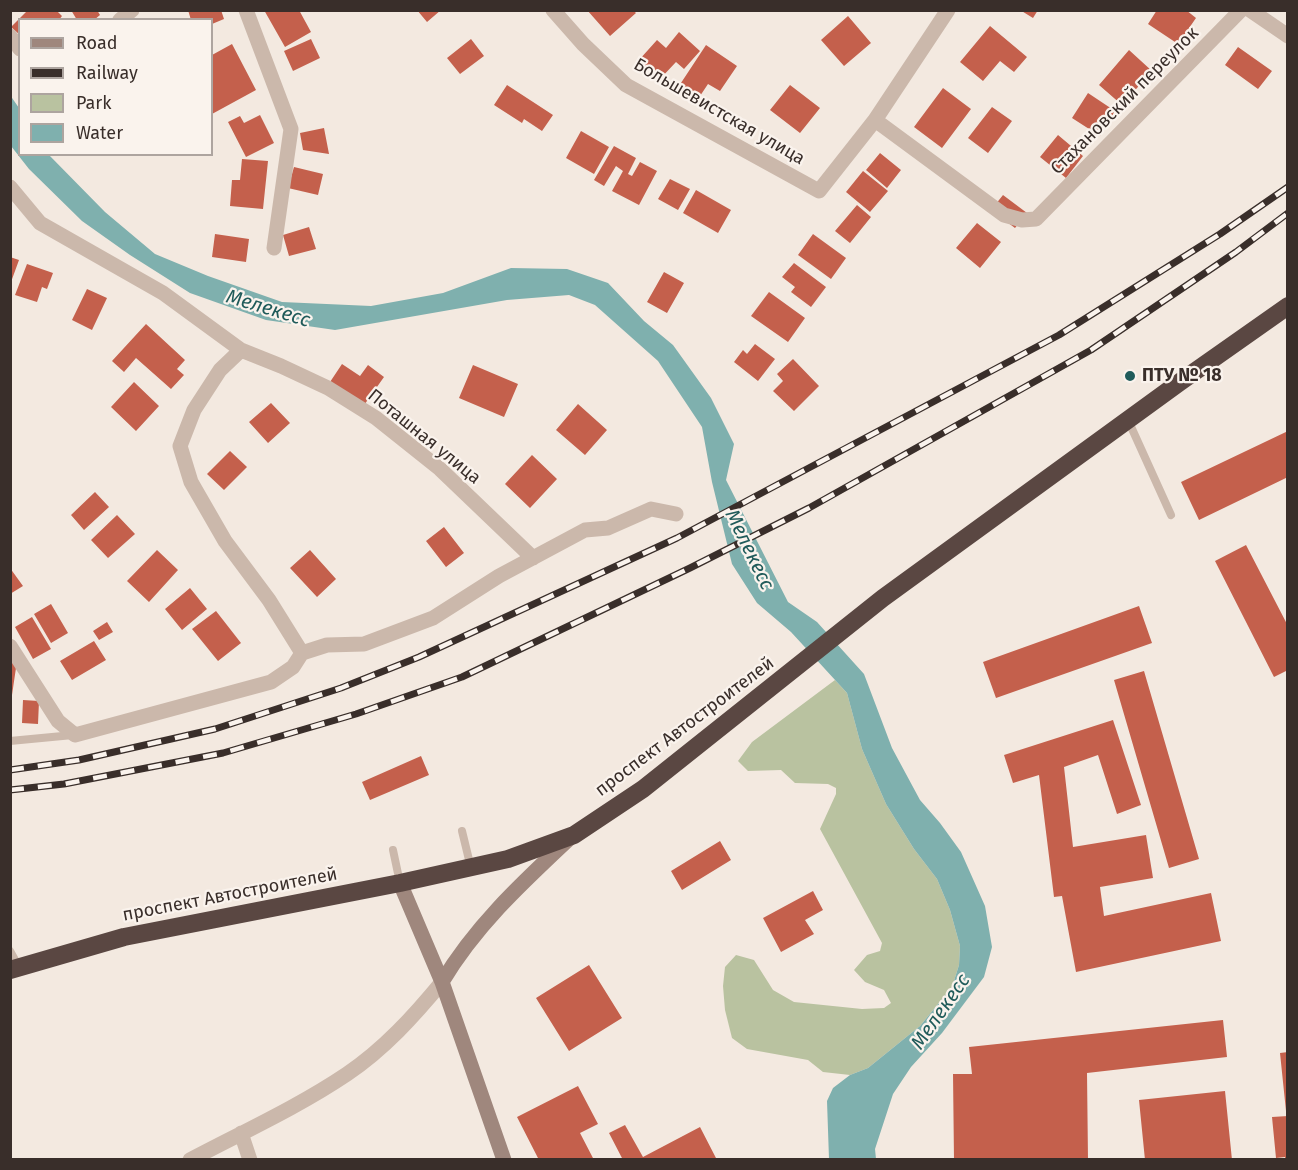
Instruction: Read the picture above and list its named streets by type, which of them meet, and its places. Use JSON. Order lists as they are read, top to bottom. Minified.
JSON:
{"streets":{"highway":["проспект Автостроителей"],"street":["Стахановский переулок","Большевистская улица","Поташная улица"]},"crossings":[["Стахановский переулок","Большевистская улица"]],"water":["Мелекесс"],"places":["ПТУ № 18"],"legend":["Road","Railway","Park","Water"]}
